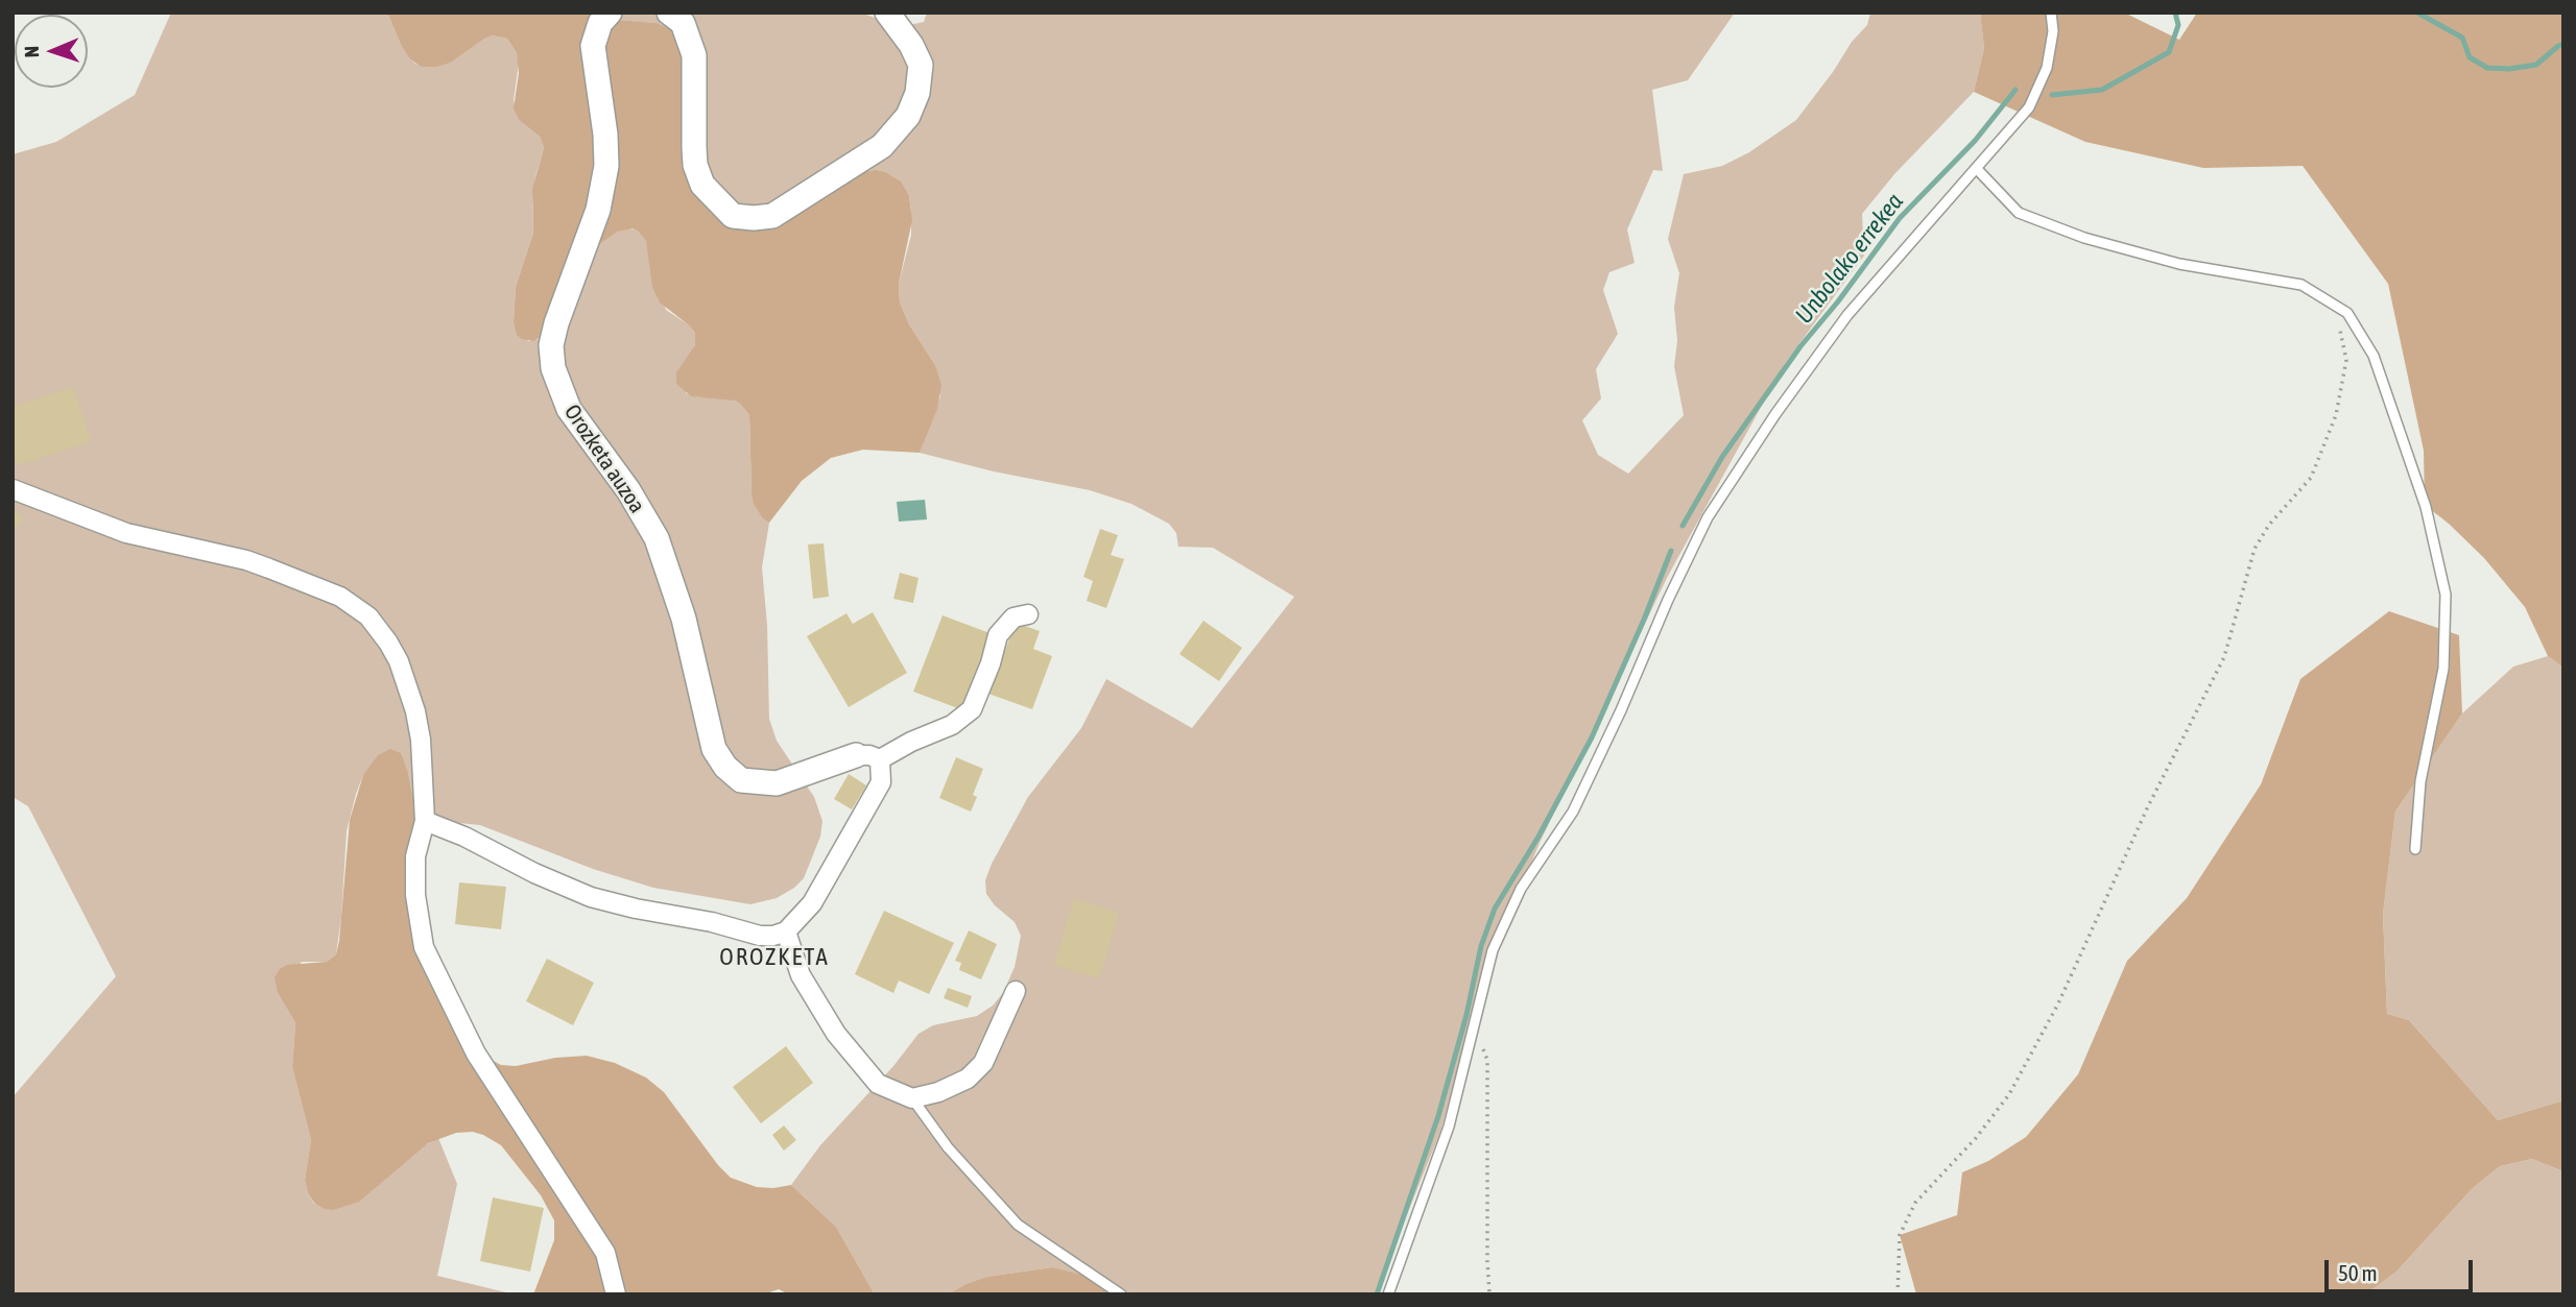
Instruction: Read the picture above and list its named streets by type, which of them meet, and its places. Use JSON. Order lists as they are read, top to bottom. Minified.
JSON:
{"streets":{"street":["Orozketa auzoa"]},"districts":["OROZKETA"],"water":["Unbolako errekea"],"scale_bar":"50 m","north":"left"}
